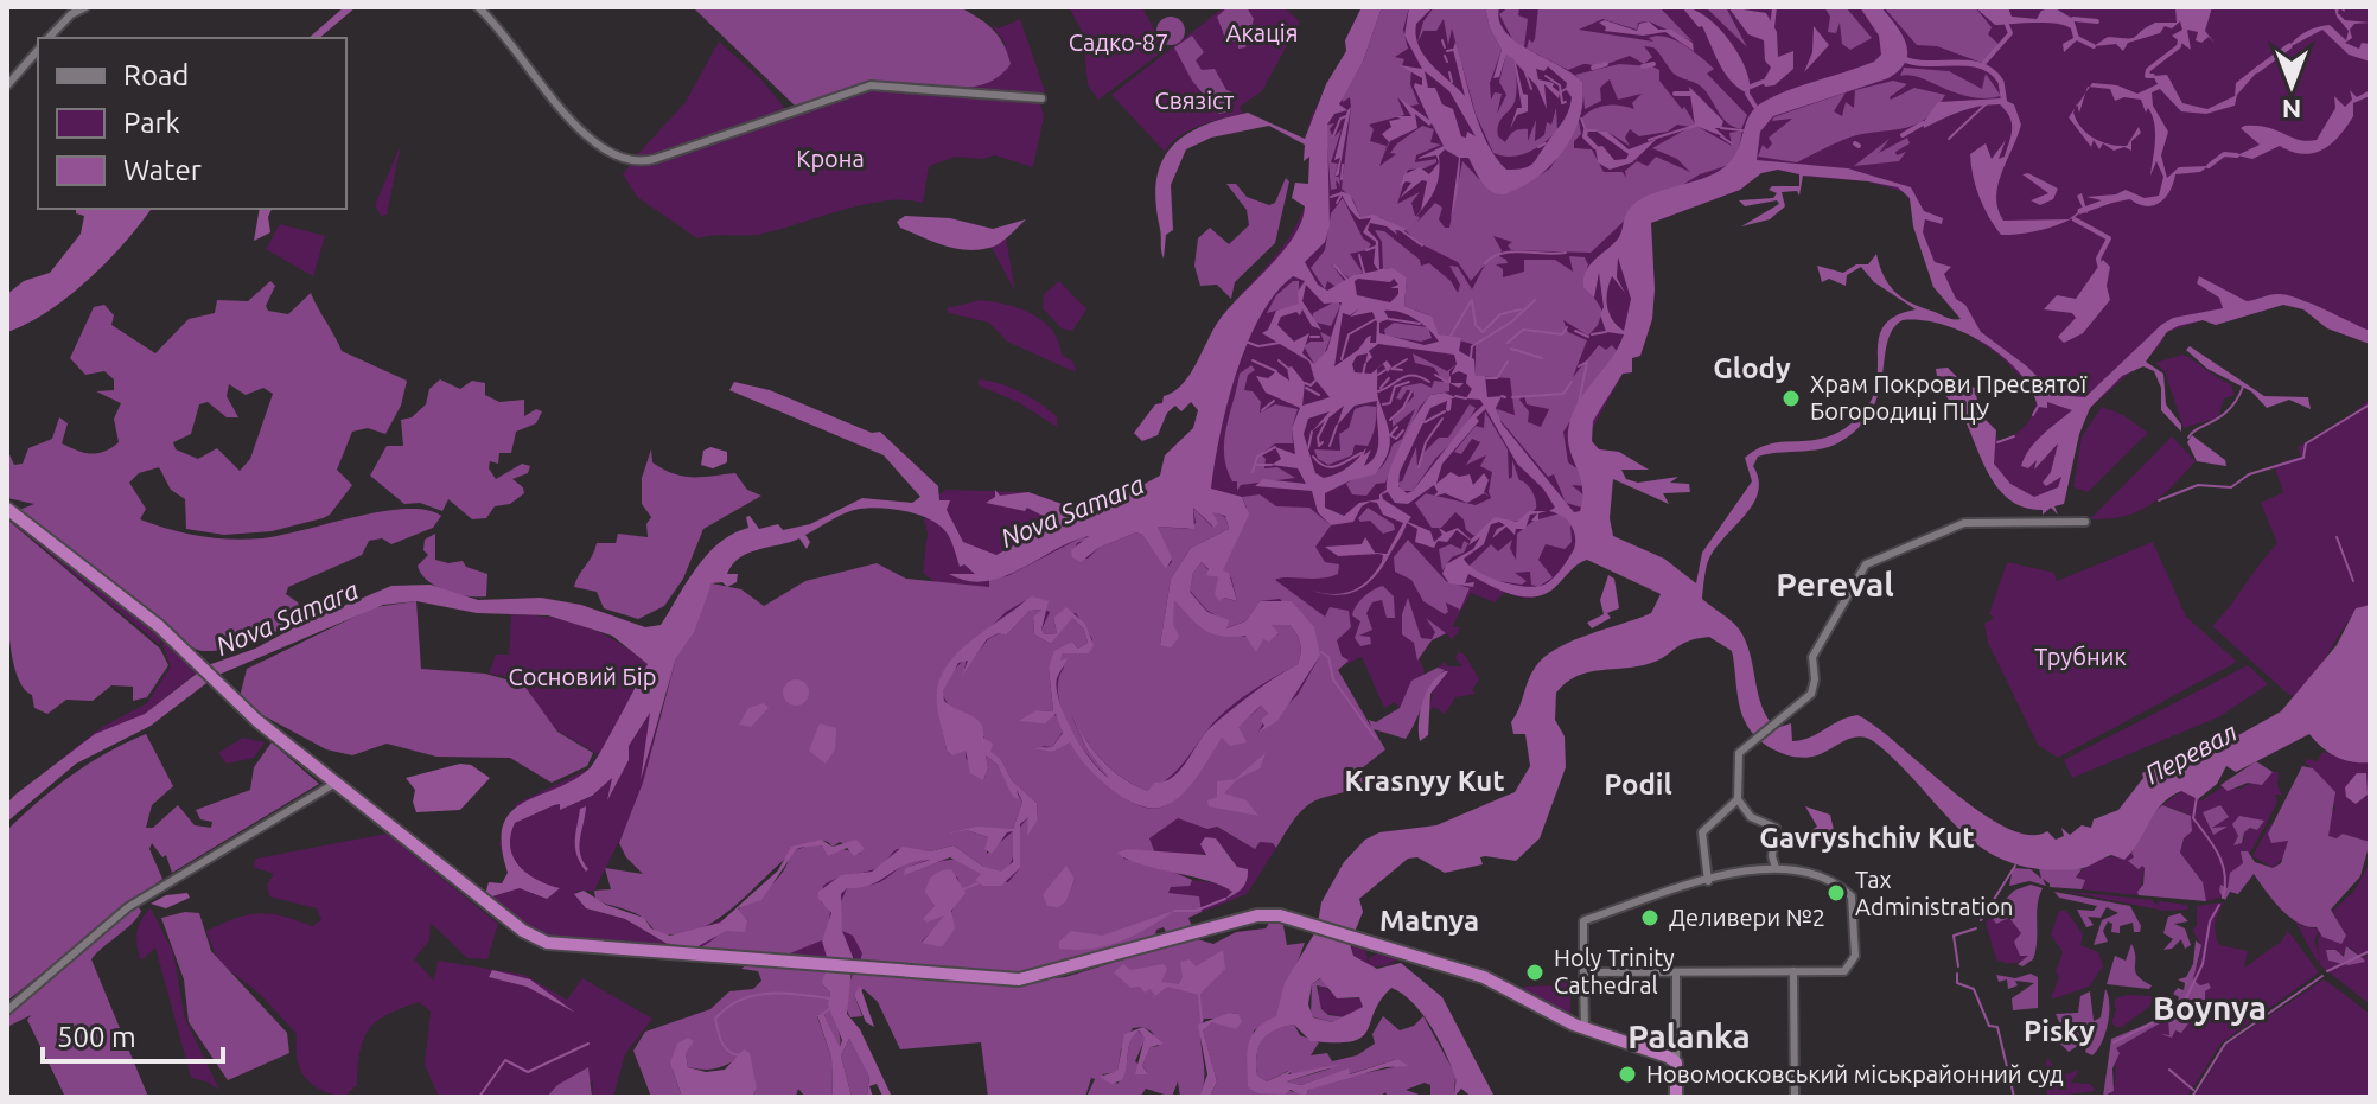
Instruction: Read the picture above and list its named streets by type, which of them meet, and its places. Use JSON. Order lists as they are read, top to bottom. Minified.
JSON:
{"districts":["Glody","Pereval","Krasnyy Kut","Podil","Gavryshchiv Kut","Matnya","Boynya","Pisky","Palanka"],"water":["Nova Samara","Перевал"],"parks":["Акація","Садко-87","Связіст","Крона","Трубник","Сосновий Бір"],"places":["Храм Покрови Пресвятої Богородиці ПЦУ","Tax Administration","Деливери №2","Holy Trinity Cathedral","Новомосковський міськрайонний суд"],"legend":["Road","Park","Water"],"scale_bar":"500 m","north":"bottom"}
